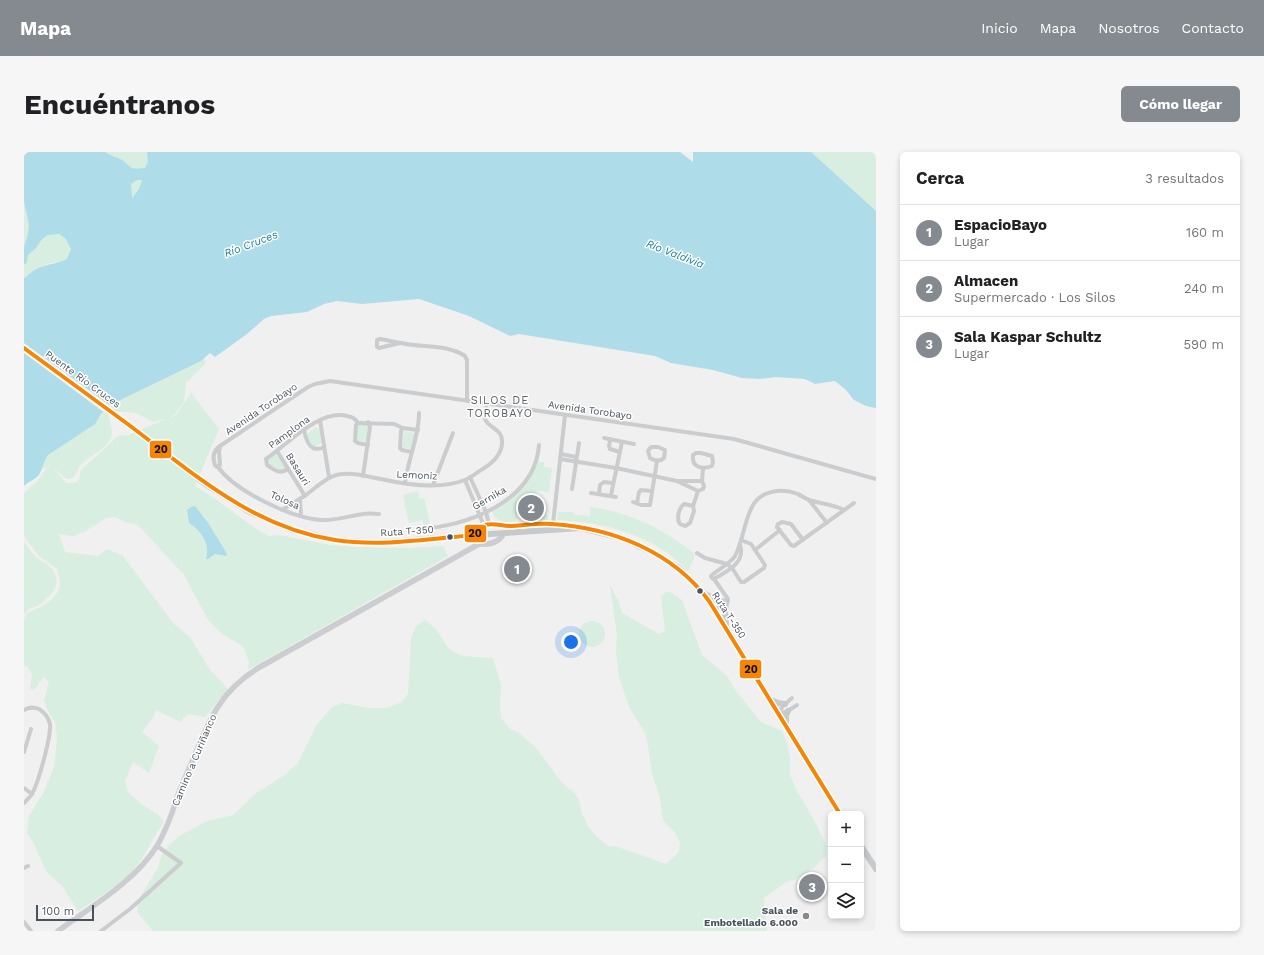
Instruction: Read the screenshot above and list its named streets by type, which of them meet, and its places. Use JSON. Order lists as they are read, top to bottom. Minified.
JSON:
{"streets":{"main road":["Puente Río Cruces","Ruta T-350"],"street":["Avenida Torobayo","Pamplona","Basauri","Lemoniz","Gernika","Tolosa","Camino a Curiñanco"]},"crossings":[["Puente Río Cruces","Ruta T-350"],["Avenida Torobayo","Lemoniz"],["Avenida Torobayo","Tolosa"],["Pamplona","Basauri"],["Basauri","Lemoniz"],["Lemoniz","Tolosa"],["Ruta T-350","Camino a Curiñanco"]],"districts":["SILOS DE TOROBAYO"],"water":["Río Cruces","Río Valdivia"],"places":["Sala de Embotellado 6.000"],"lines":["transit line 20"],"scale_bar":"100 m","page":{"header":"Mapa","nav":["Inicio","Mapa","Nosotros","Contacto"],"buttons":"Cómo llegar","title":"Encuéntranos","heading":["Cerca","3 resultados"],"list":[{"mark":"1","name":"EspacioBayo","note":"Lugar","value":"160 m"},{"mark":"2","name":"Almacen","note":"Supermercado · Los Silos","value":"240 m"},{"mark":"3","name":"Sala Kaspar Schultz","note":"Lugar","value":"590 m"}],"pins":["2","1","3"],"map_buttons":["+","−"],"scale":"100 m"}}
